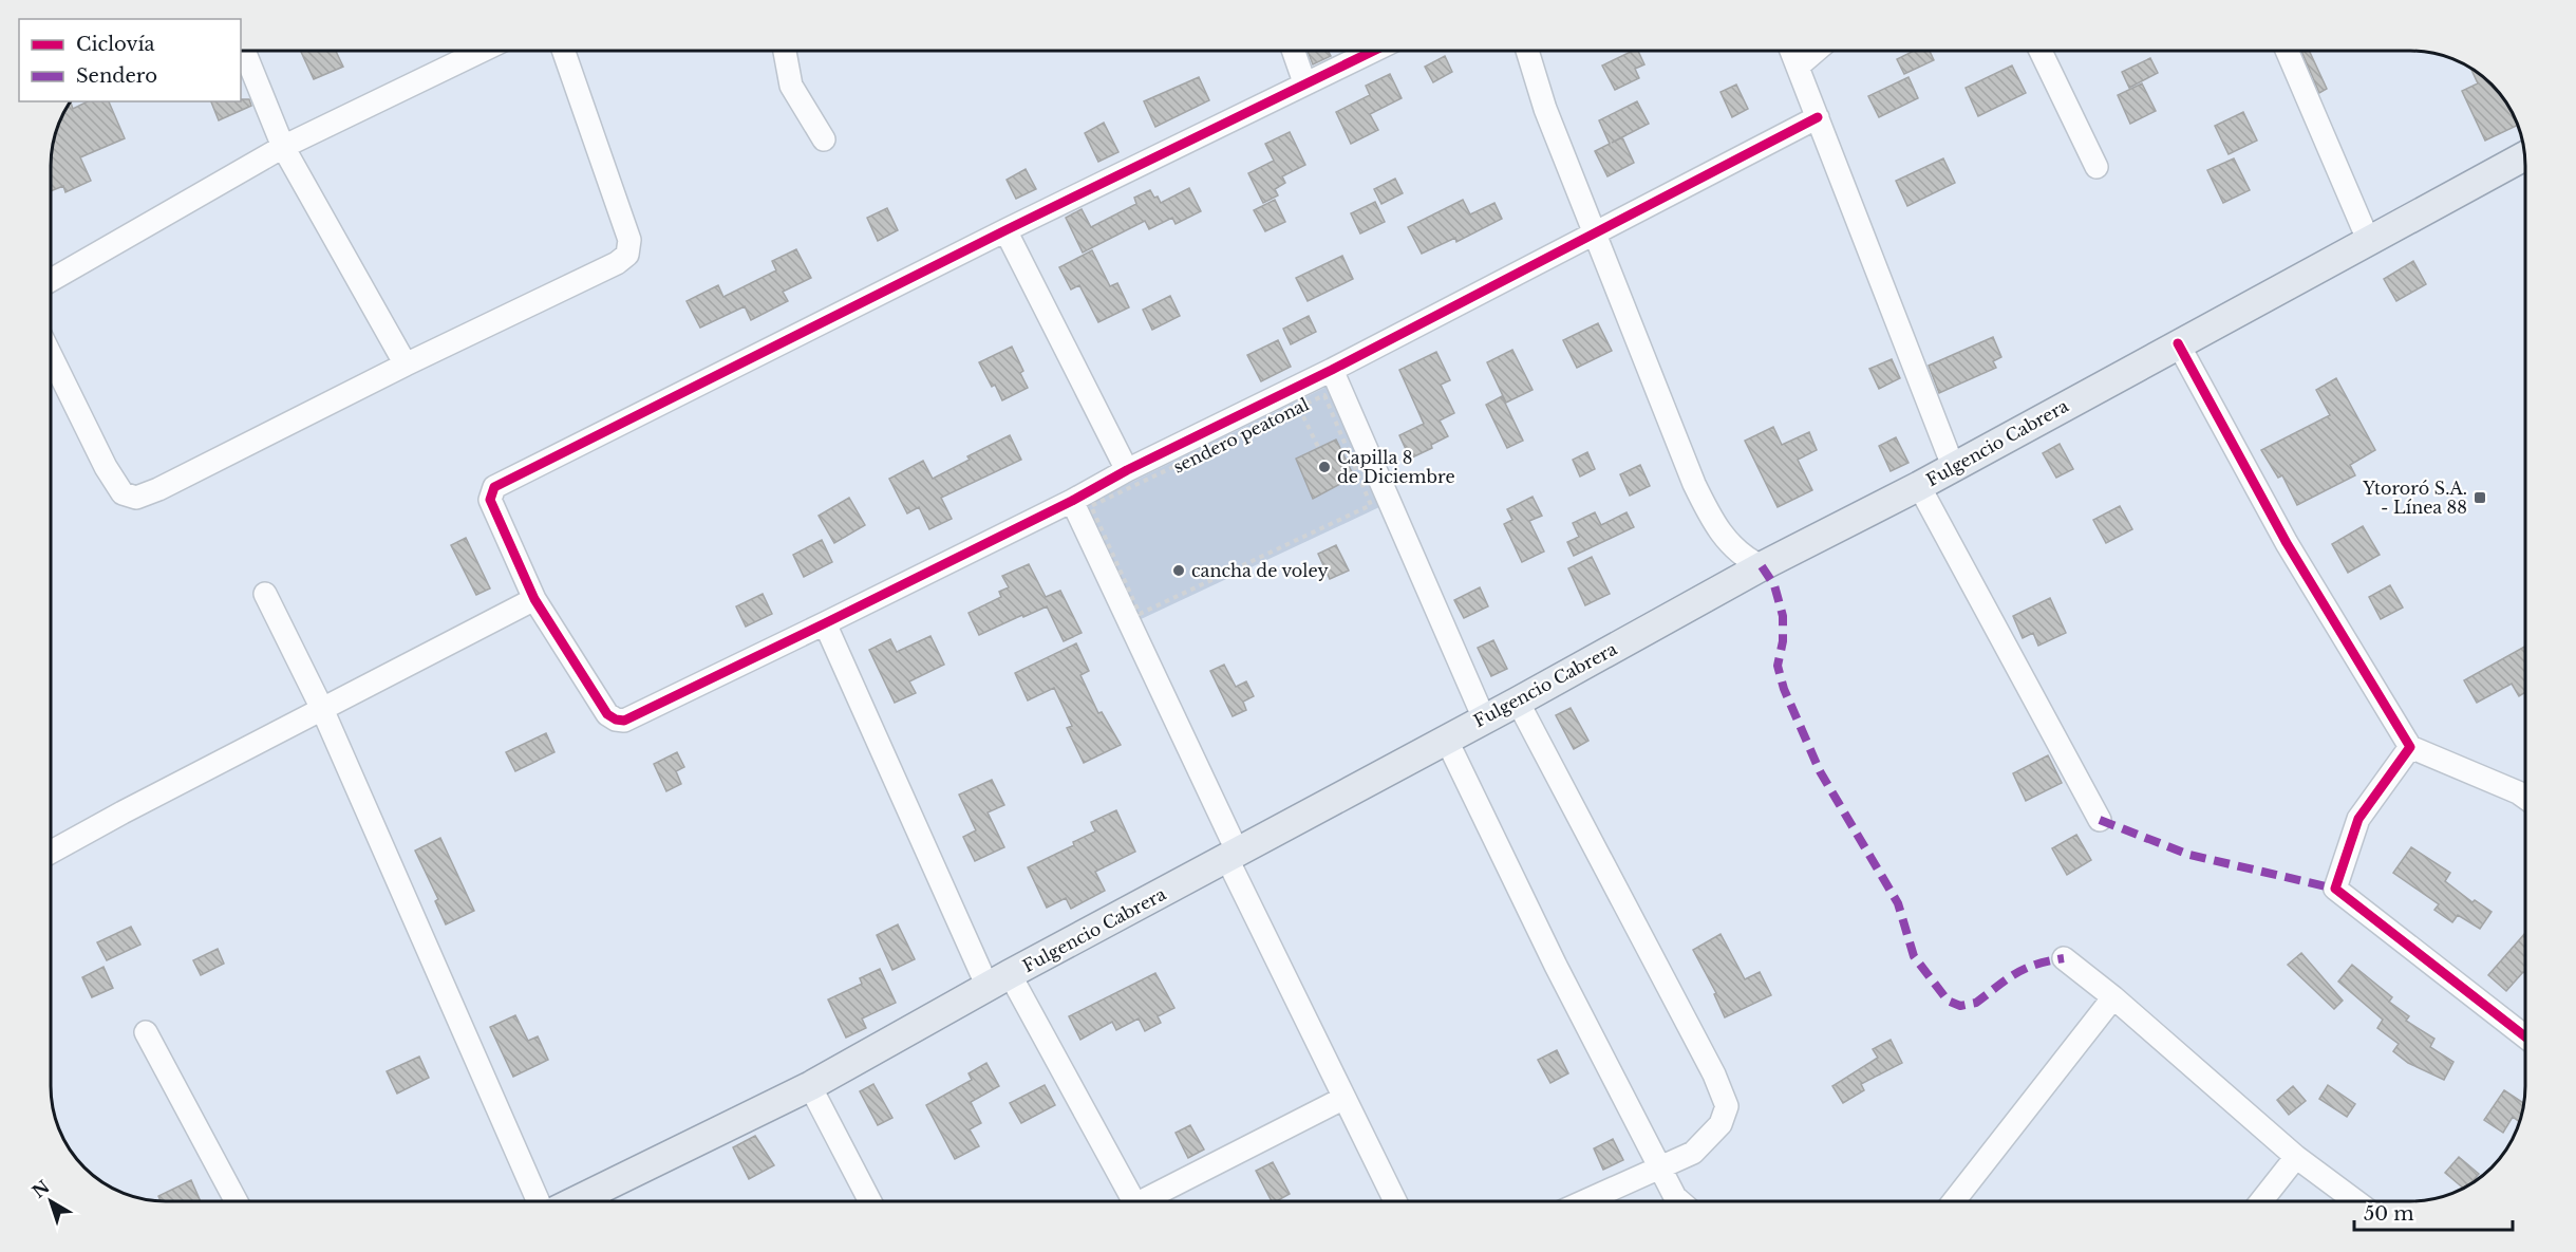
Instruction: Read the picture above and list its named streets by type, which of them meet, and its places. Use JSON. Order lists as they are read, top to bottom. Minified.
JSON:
{"streets":{"main road":["Fulgencio Cabrera"],"cycle path":["sendero peatonal"]},"places":{"other":["Capilla 8 de Diciembre","cancha de voley"],"transit":["Ytororó S.A. - Línea 88"]},"legend":["Ciclovía","Sendero"],"scale_bar":"50 m","north":"top left"}
